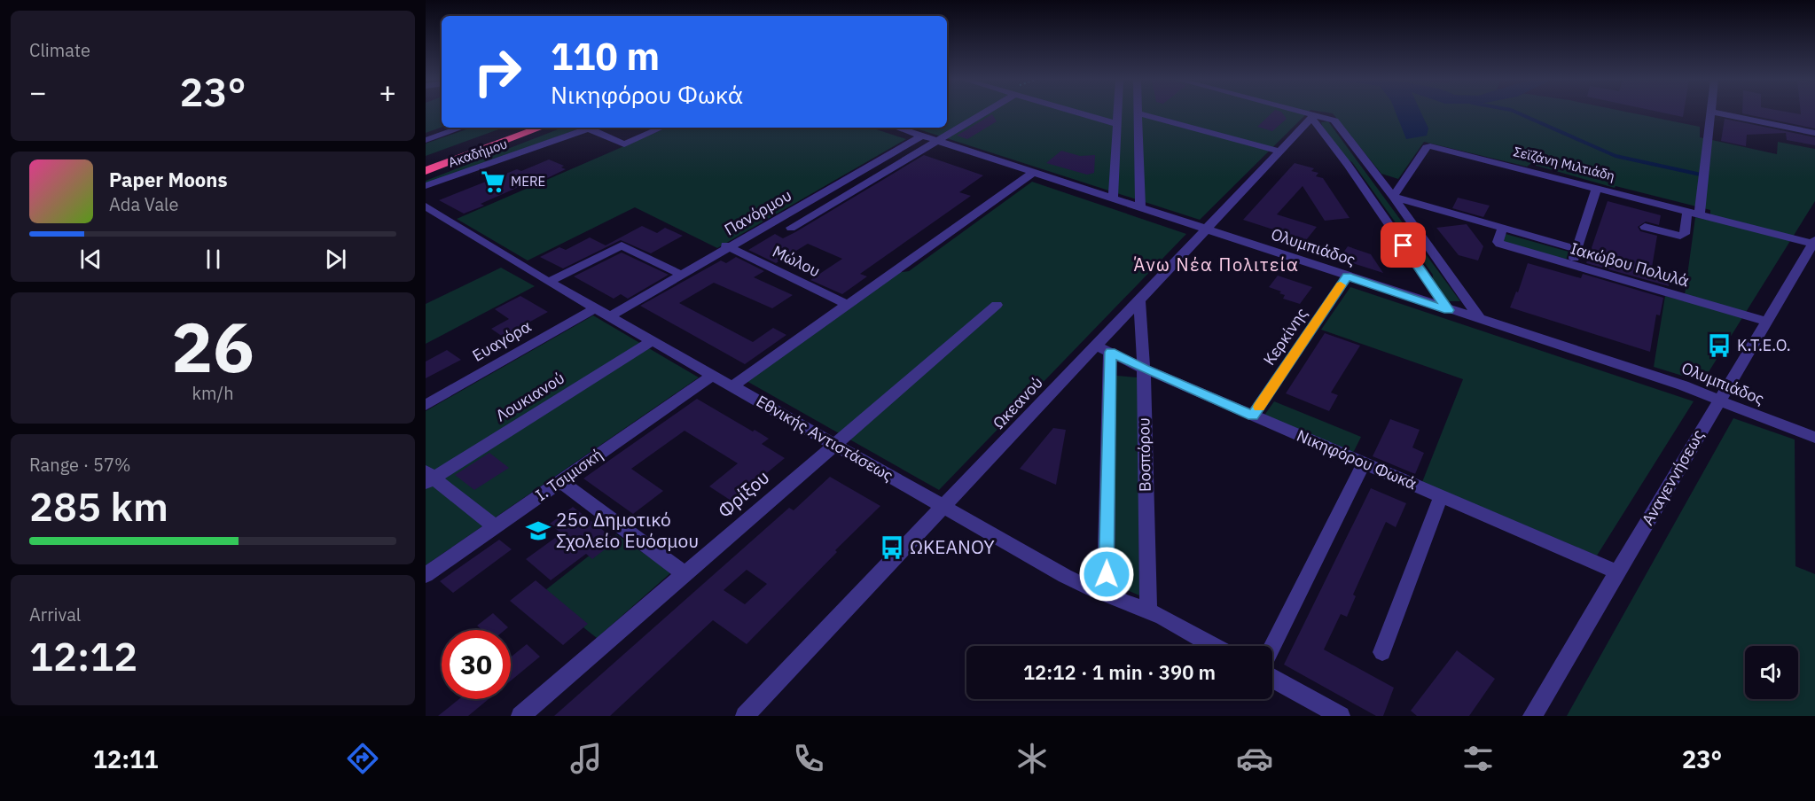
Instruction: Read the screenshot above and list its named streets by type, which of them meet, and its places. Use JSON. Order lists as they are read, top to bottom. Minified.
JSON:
{"streets":{"street":["Ακαδήμου","Σεϊζάνη Μιλτιάδη","Πανόρμου","Ολυμπιάδος","Μώλου","Ιακώβου Πολυλά","Κερκίνης","Ευαγόρα","Λουκιανού","Ωκεανού","Εθνικής Αντιστάσεως","Βοσπόρου","Νικηφόρου Φωκά","Ι. Τσιμισκή","Αναγεννήσεως","Φρίξου"]},"crossings":[["Σεϊζάνη Μιλτιάδη","Ιακώβου Πολυλά"],["Σεϊζάνη Μιλτιάδη","Αναγεννήσεως"],["Πανόρμου","Ολυμπιάδος"],["Πανόρμου","Μώλου"],["Πανόρμου","Εθνικής Αντιστάσεως"],["Ολυμπιάδος","Κερκίνης"],["Ολυμπιάδος","Ωκεανού"],["Ολυμπιάδος","Αναγεννήσεως"],["Ιακώβου Πολυλά","Αναγεννήσεως"],["Κερκίνης","Νικηφόρου Φωκά"],["Ευαγόρα","Εθνικής Αντιστάσεως"],["Λουκιανού","Εθνικής Αντιστάσεως"],["Ωκεανού","Εθνικής Αντιστάσεως"],["Ωκεανού","Βοσπόρου"],["Ωκεανού","Νικηφόρου Φωκά"],["Εθνικής Αντιστάσεως","Βοσπόρου"],["Εθνικής Αντιστάσεως","Ι. Τσιμισκή"],["Εθνικής Αντιστάσεως","Φρίξου"],["Βοσπόρου","Νικηφόρου Φωκά"],["Νικηφόρου Φωκά","Αναγεννήσεως"]],"districts":["Άνω Νέα Πολιτεία"],"places":{"supermarket":["MERE"],"bus stop":["K.T.E.O.","ΩΚΕΑΝΟΥ"],"school or university":["25ο Δημοτικό Σχολείο Ευόσμου"]},"page":{"tile":["Climate",["26","km/h"],["Range · 57%","285 km"],["Arrival","12:12"]],"turn":["110 m","Νικηφόρου Φωκά"],"heat":["−","23°","+"],"song":["Paper Moons","Ada Vale"],"limit":"30","trip":"12:12 · 1 min · 390 m","tabs":["12:11","23°"]}}
